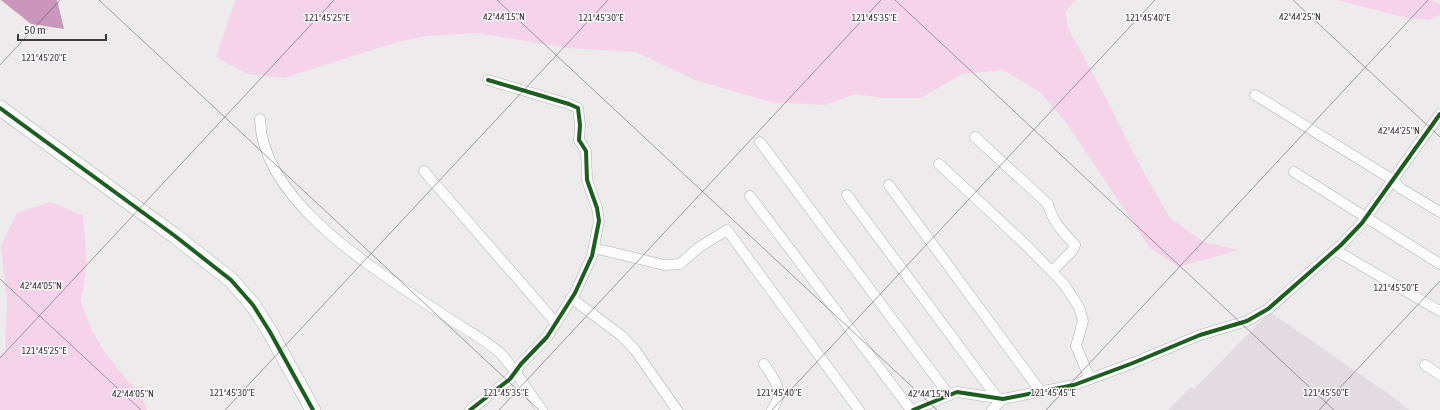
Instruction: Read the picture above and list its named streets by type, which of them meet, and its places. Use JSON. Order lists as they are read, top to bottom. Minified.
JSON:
{"scale_bar":"50 m","coordinates":["42°44'25\"N","42°44'15\"N","121°45'25\"E","121°45'30\"E","121°45'35\"E","121°45'40\"E","121°45'20\"E","42°44'05\"N","121°45'50\"E","121°45'45\"E"]}
